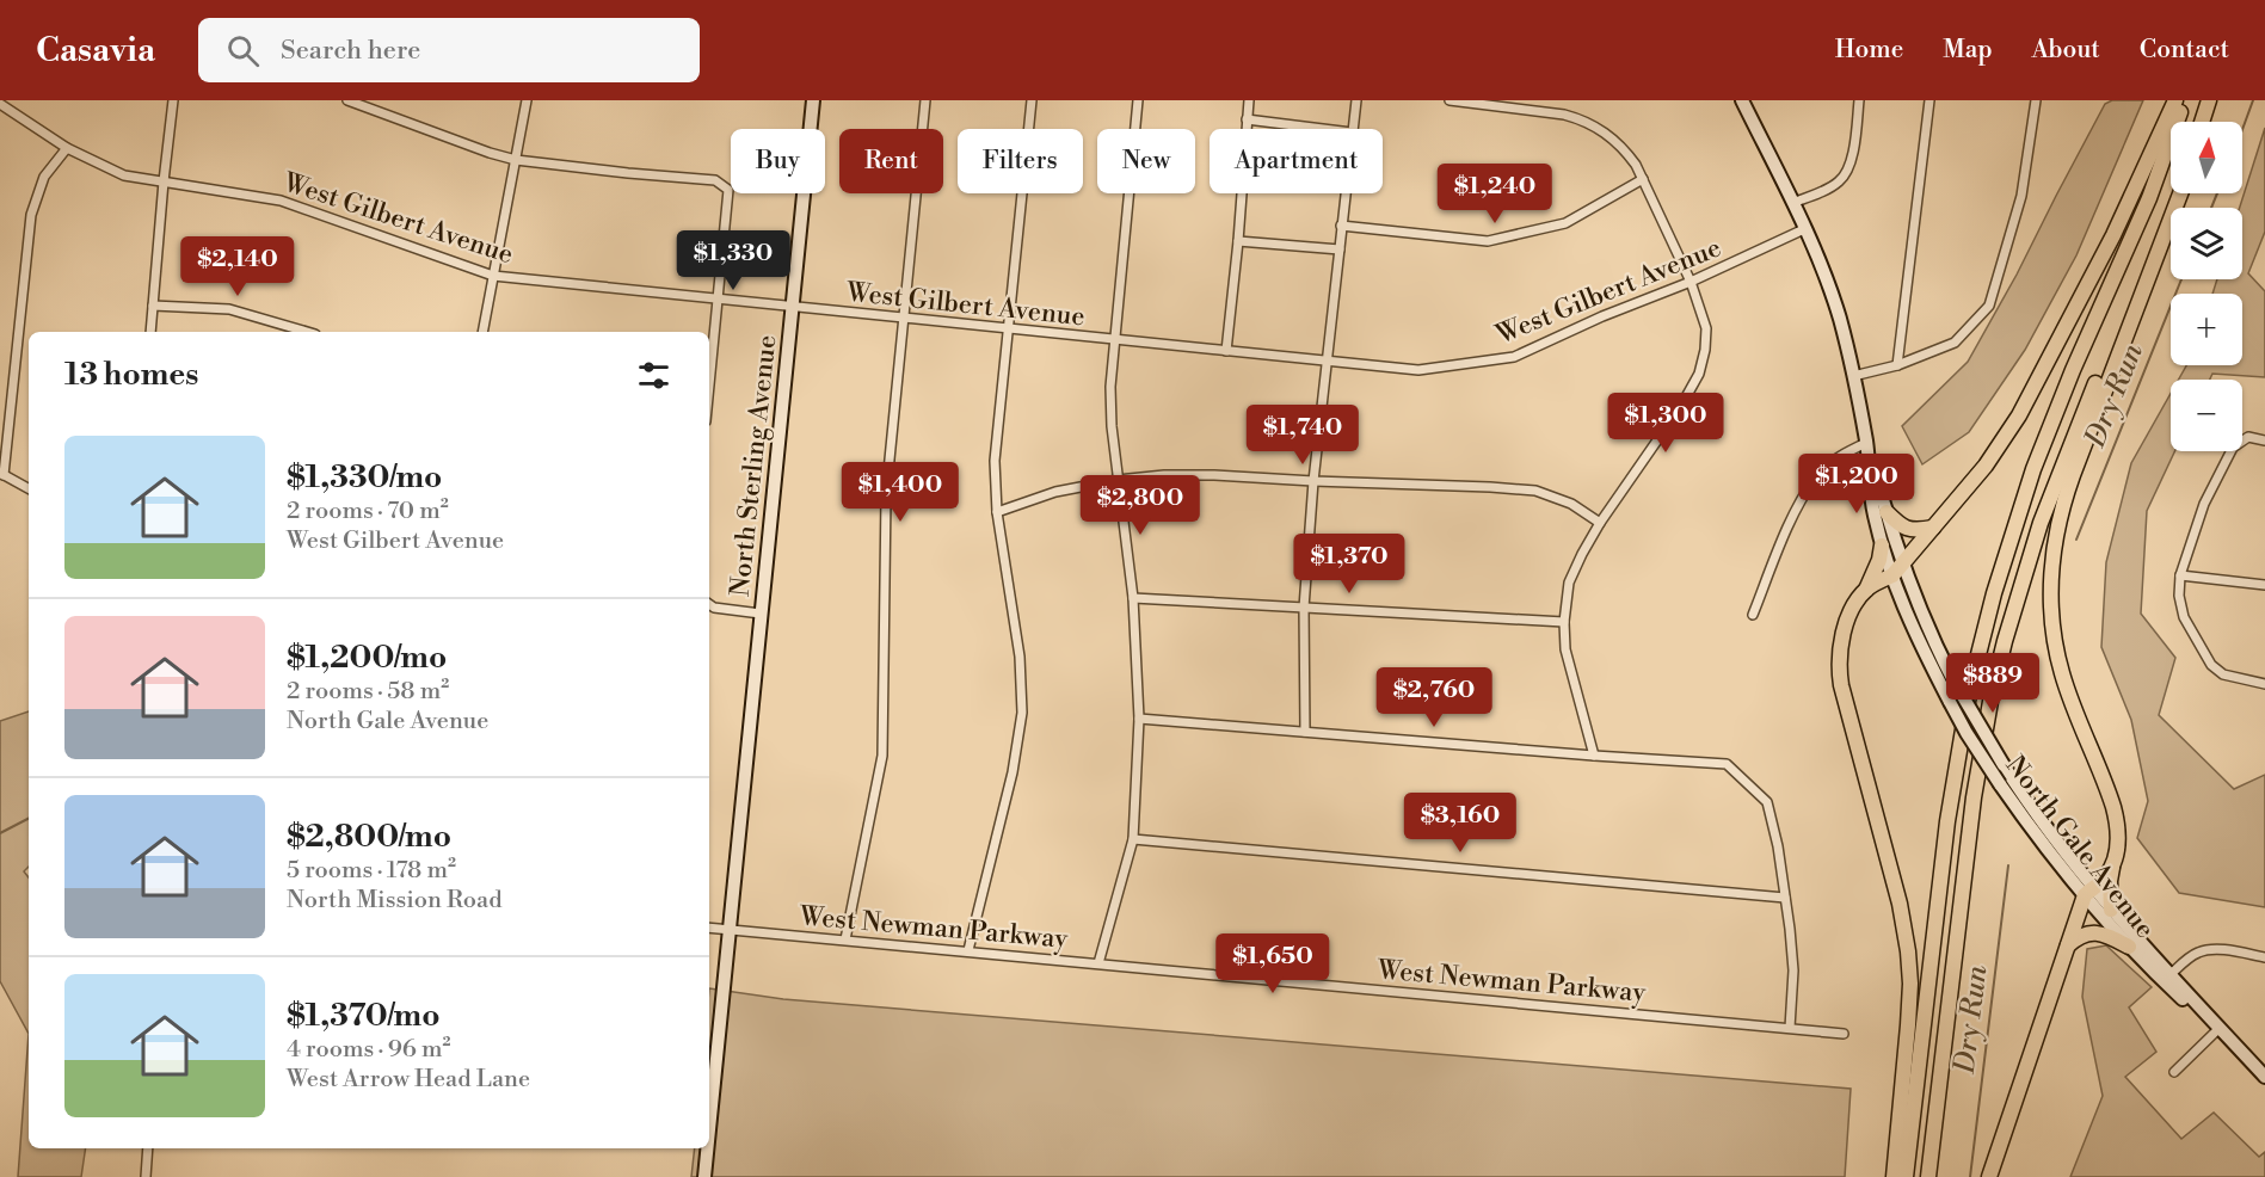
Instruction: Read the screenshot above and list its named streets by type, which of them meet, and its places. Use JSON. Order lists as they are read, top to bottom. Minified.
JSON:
{"streets":{"main road":["North Sterling Avenue","North Gale Avenue"],"street":["West Gilbert Avenue","West Newman Parkway"]},"crossings":[["West Gilbert Avenue","North Sterling Avenue"],["West Gilbert Avenue","North Gale Avenue"],["North Sterling Avenue","West Newman Parkway"]],"water":["Dry Run"],"north":"top","page":{"header":"Casavia","search":"Search here","nav":["Home","Map","About","Contact"],"map_buttons":["+","−"],"chip":["Buy","Rent","Filters","New","Apartment"],"price":["$1,240","$1,330","$2,140","$1,300","$1,740","$1,200","$1,400","$2,800","$1,370","$889","$2,760","$3,160","$1,650"],"heading":"13 homes","list":[{"name":"$1,330/mo","note":"2 rooms · 70 m² · West Gilbert Avenue"},{"name":"$1,200/mo","note":"2 rooms · 58 m² · North Gale Avenue"},{"name":"$2,800/mo","note":"5 rooms · 178 m² · North Mission Road"},{"name":"$1,370/mo","note":"4 rooms · 96 m² · West Arrow Head Lane"}]}}
